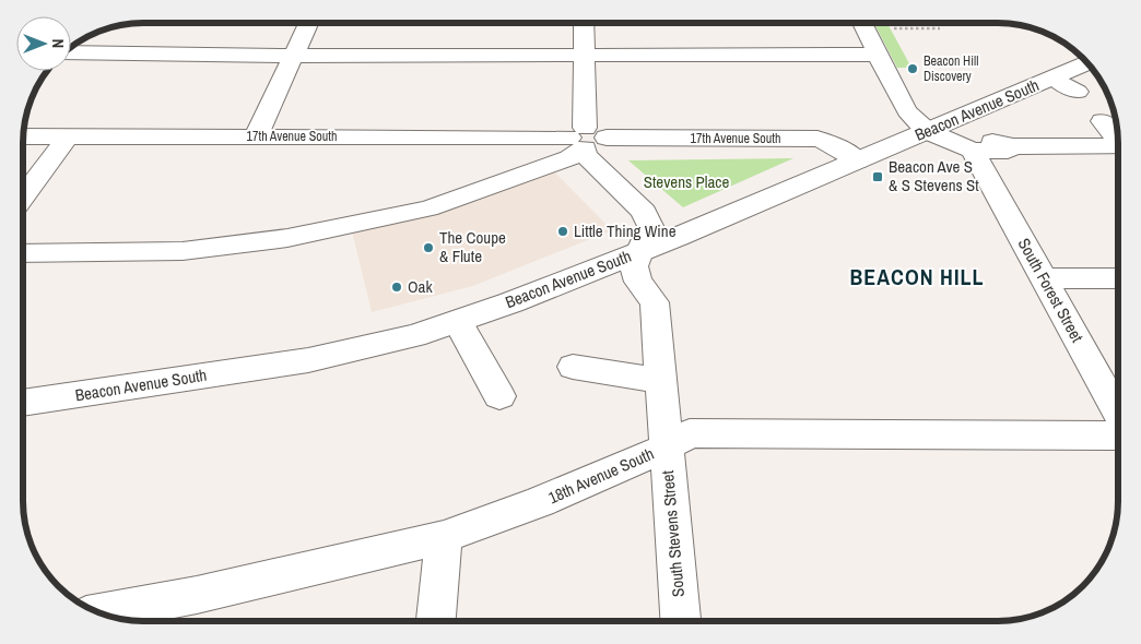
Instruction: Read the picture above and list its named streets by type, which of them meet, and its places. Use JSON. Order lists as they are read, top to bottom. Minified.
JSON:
{"streets":{"street":["Beacon Avenue South","17th Avenue South","South Forest Street","18th Avenue South","South Stevens Street"]},"crossings":[["Beacon Avenue South","17th Avenue South"],["Beacon Avenue South","South Stevens Street"],["17th Avenue South","South Stevens Street"],["18th Avenue South","South Stevens Street"]],"districts":["BEACON HILL"],"parks":["Stevens Place"],"places":{"other":["Beacon Hill Discovery","Little Thing Wine","The Coupe & Flute","Oak"],"transit":["Beacon Ave S & S Stevens St"]},"north":"right"}
